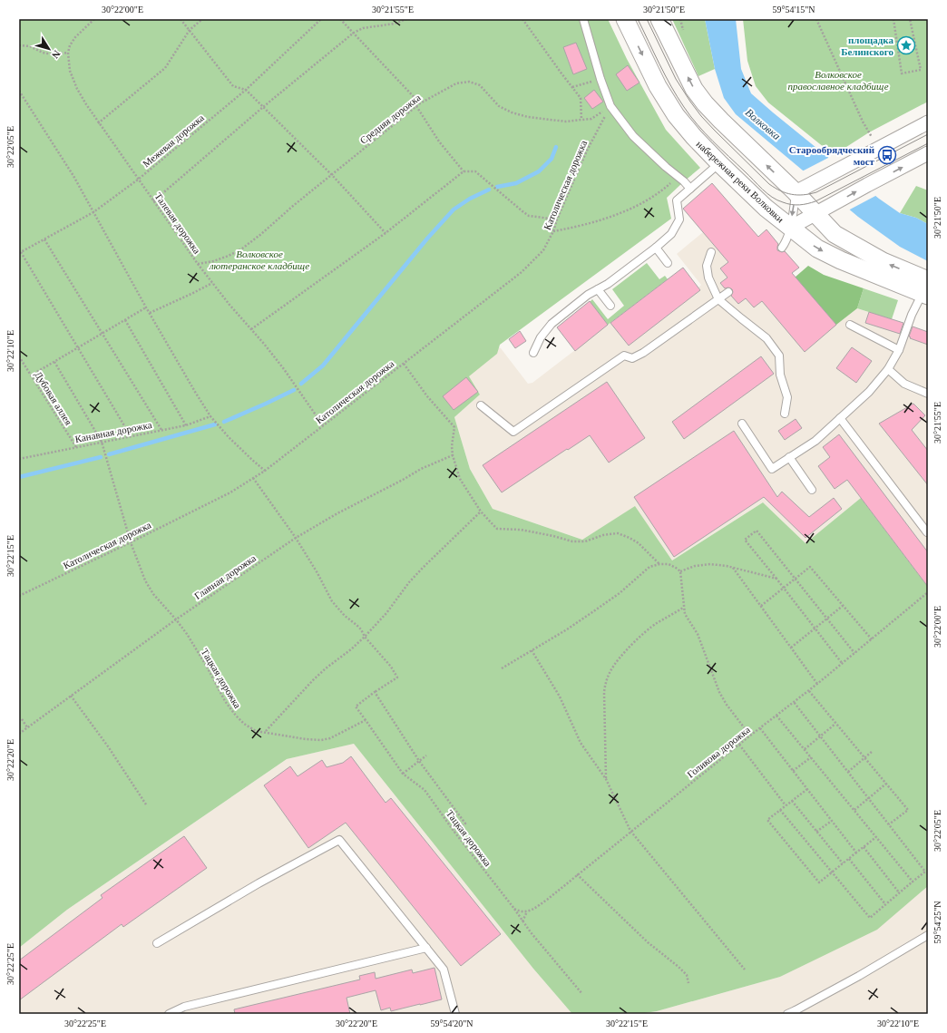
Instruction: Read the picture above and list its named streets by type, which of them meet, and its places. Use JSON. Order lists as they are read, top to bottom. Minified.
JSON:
{"streets":{"street":["набережная реки Волковки"],"path":["Средняя дорожка","Межевая дорожка","Католическая дорожка","Талевая дорожка","Дубовая аллея","Канавная дорожка","Главная дорожка","Тацкая дорожка","Голикова дорожка"]},"crossings":[["Средняя дорожка","Католическая дорожка"],["Средняя дорожка","Талевая дорожка"],["Межевая дорожка","Талевая дорожка"],["Католическая дорожка","Талевая дорожка"],["Католическая дорожка","Тацкая дорожка"],["Дубовая аллея","Канавная дорожка"],["Канавная дорожка","Тацкая дорожка"],["Главная дорожка","Тацкая дорожка"]],"water":["Волковка"],"parks":["Волковское православное кладбище","Волковское лютеранское кладбище"],"places":{"place":["площадка Белинского"],"bus stop":["Старообрядческий мост"]},"north":"bottom right","coordinates":["30°22'00\"E","30°21'55\"E","30°21'50\"E","59°54'15\"N","30°22'05\"E","30°22'10\"E","30°22'15\"E","30°22'20\"E","59°54'25\"N","30°22'25\"E","59°54'20\"N"]}
